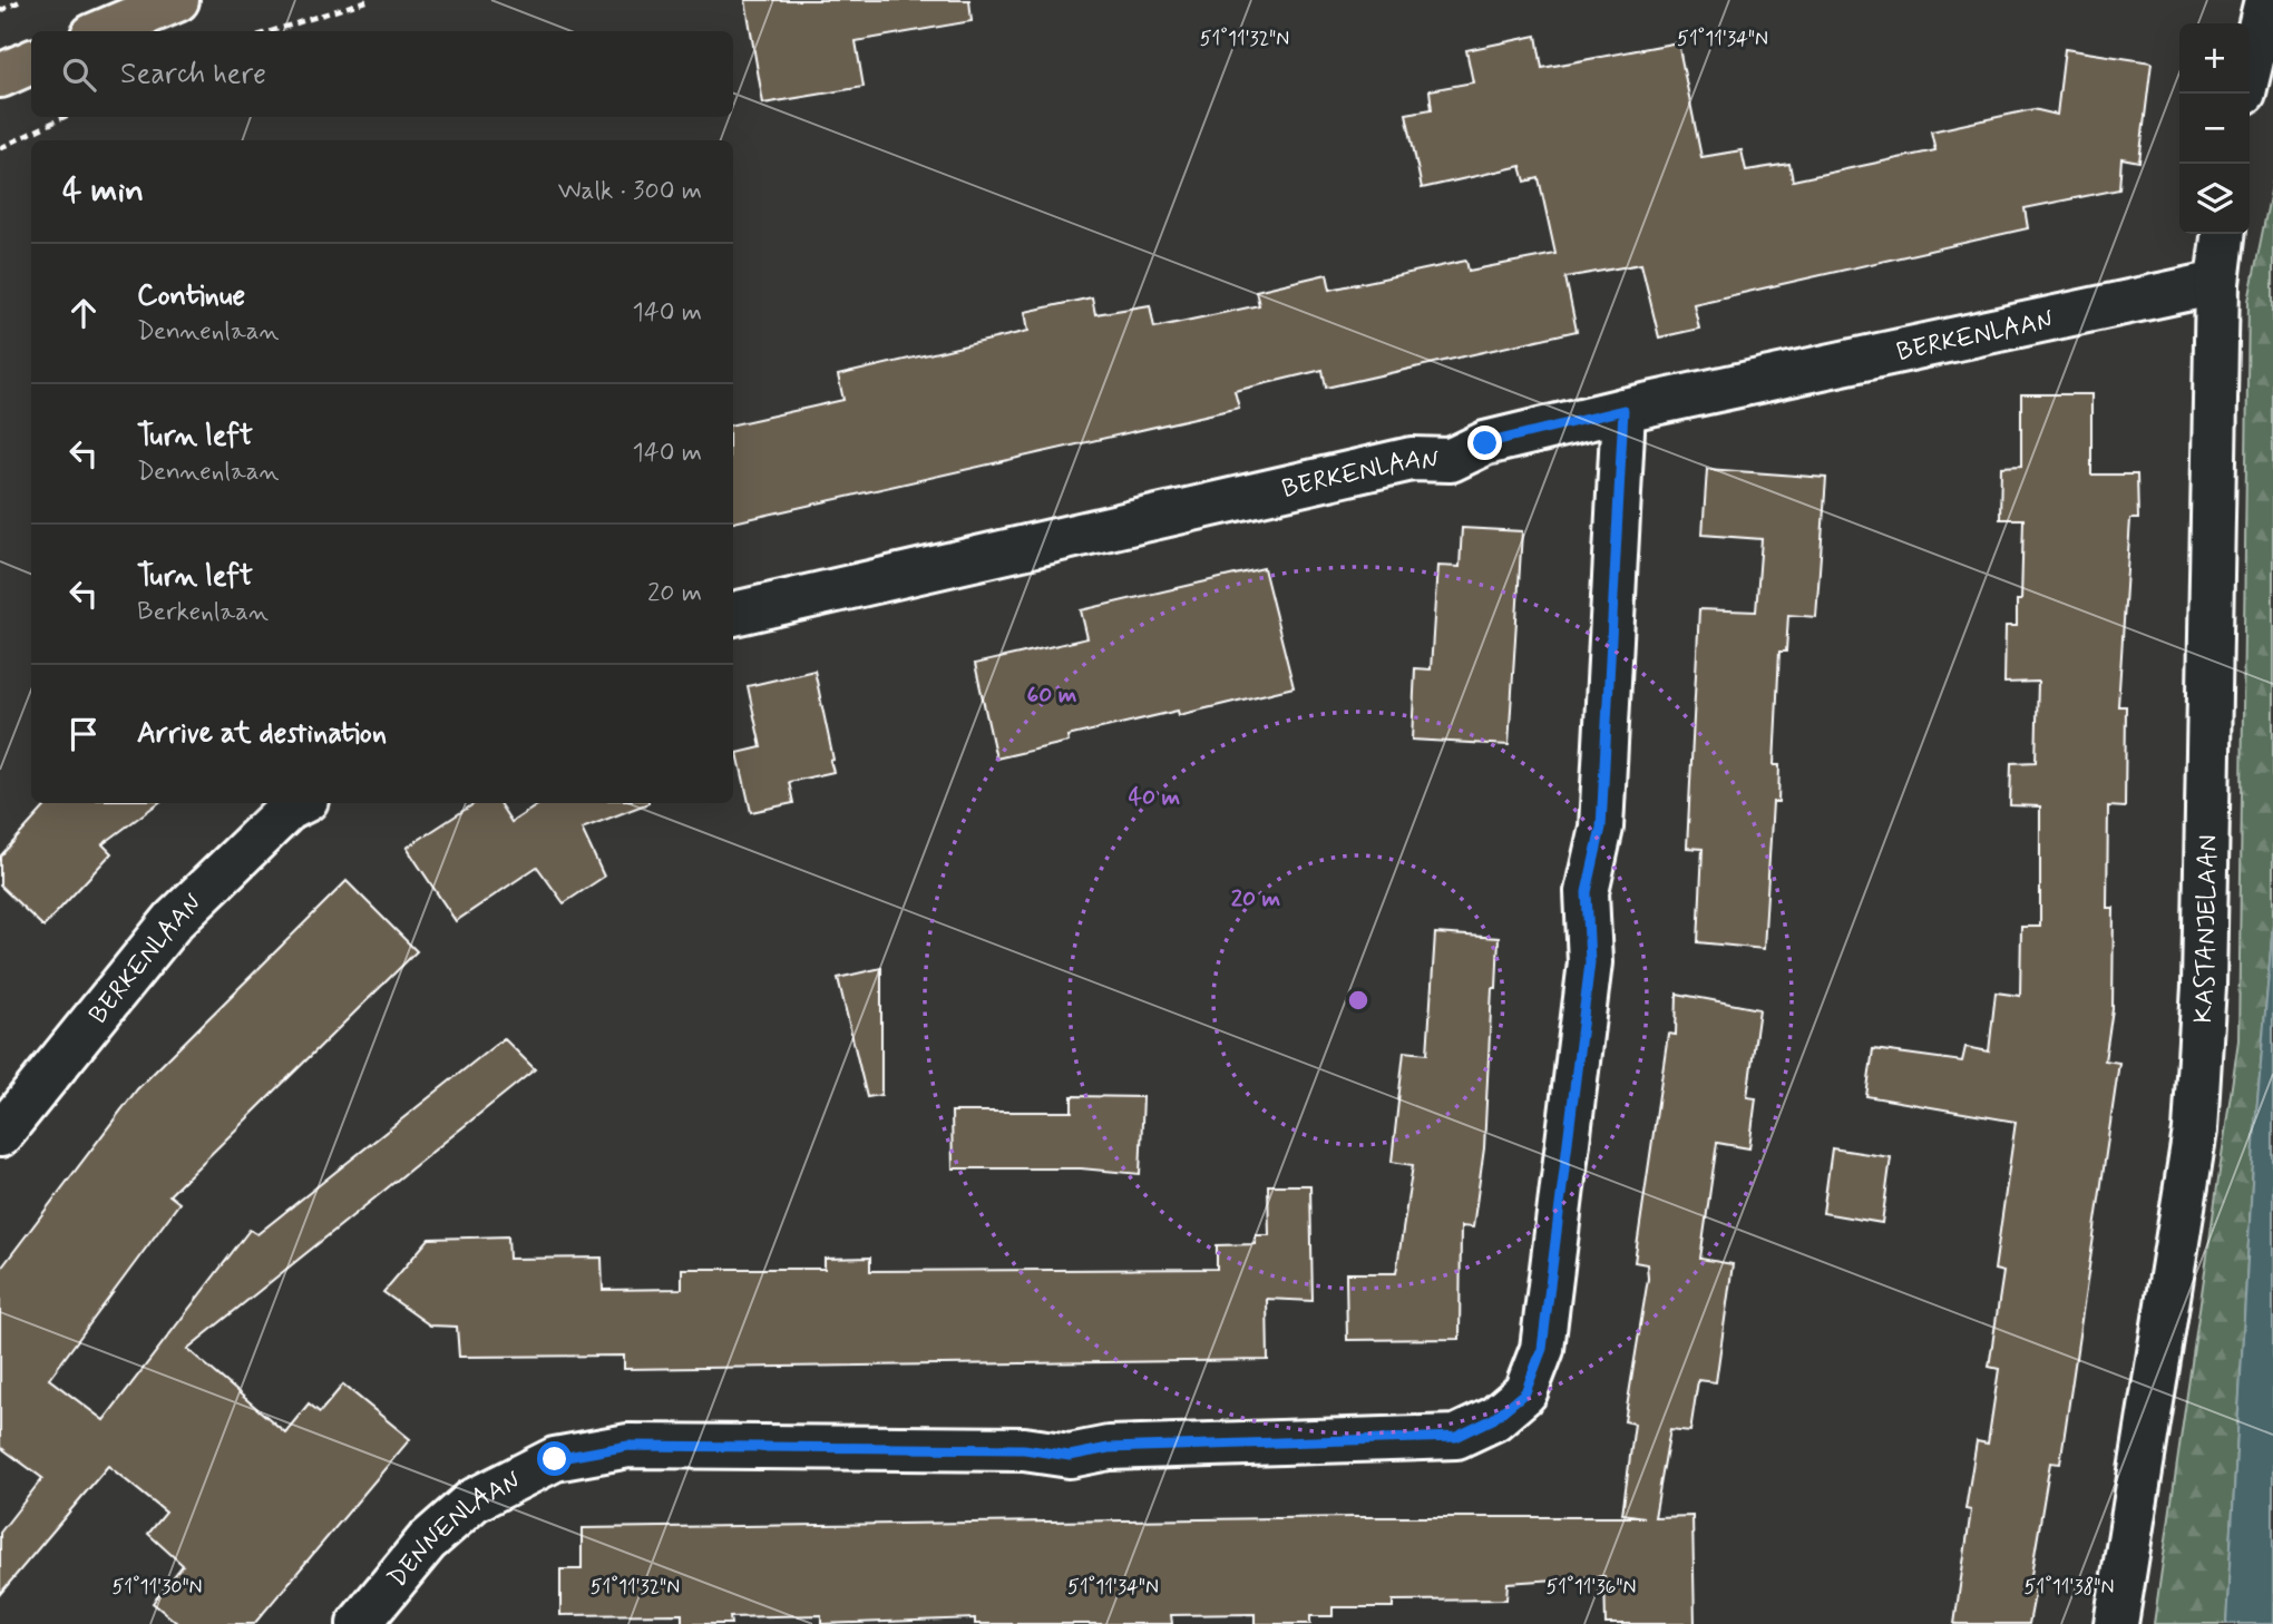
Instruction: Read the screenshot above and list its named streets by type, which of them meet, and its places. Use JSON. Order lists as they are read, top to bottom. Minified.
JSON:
{"streets":{"street":["BERKENLAAN","KASTANJELAAN","DENNENLAAN"]},"crossings":[["BERKENLAAN","KASTANJELAAN"],["BERKENLAAN","DENNENLAAN"]],"page":{"map_buttons":["+","−"],"search":"Search here","heading":["4 min","Walk · 300 m"],"list":[["Continue","Dennenlaan","140 m"],["Turn left","Dennenlaan","140 m"],["Turn left","Berkenlaan","20 m"],"Arrive at destination"]},"coordinates":["51°11'32\"N","51°11'34\"N","51°11'30\"N","51°11'36\"N","51°11'38\"N"],"rings":["60 m","40 m","20 m"]}
